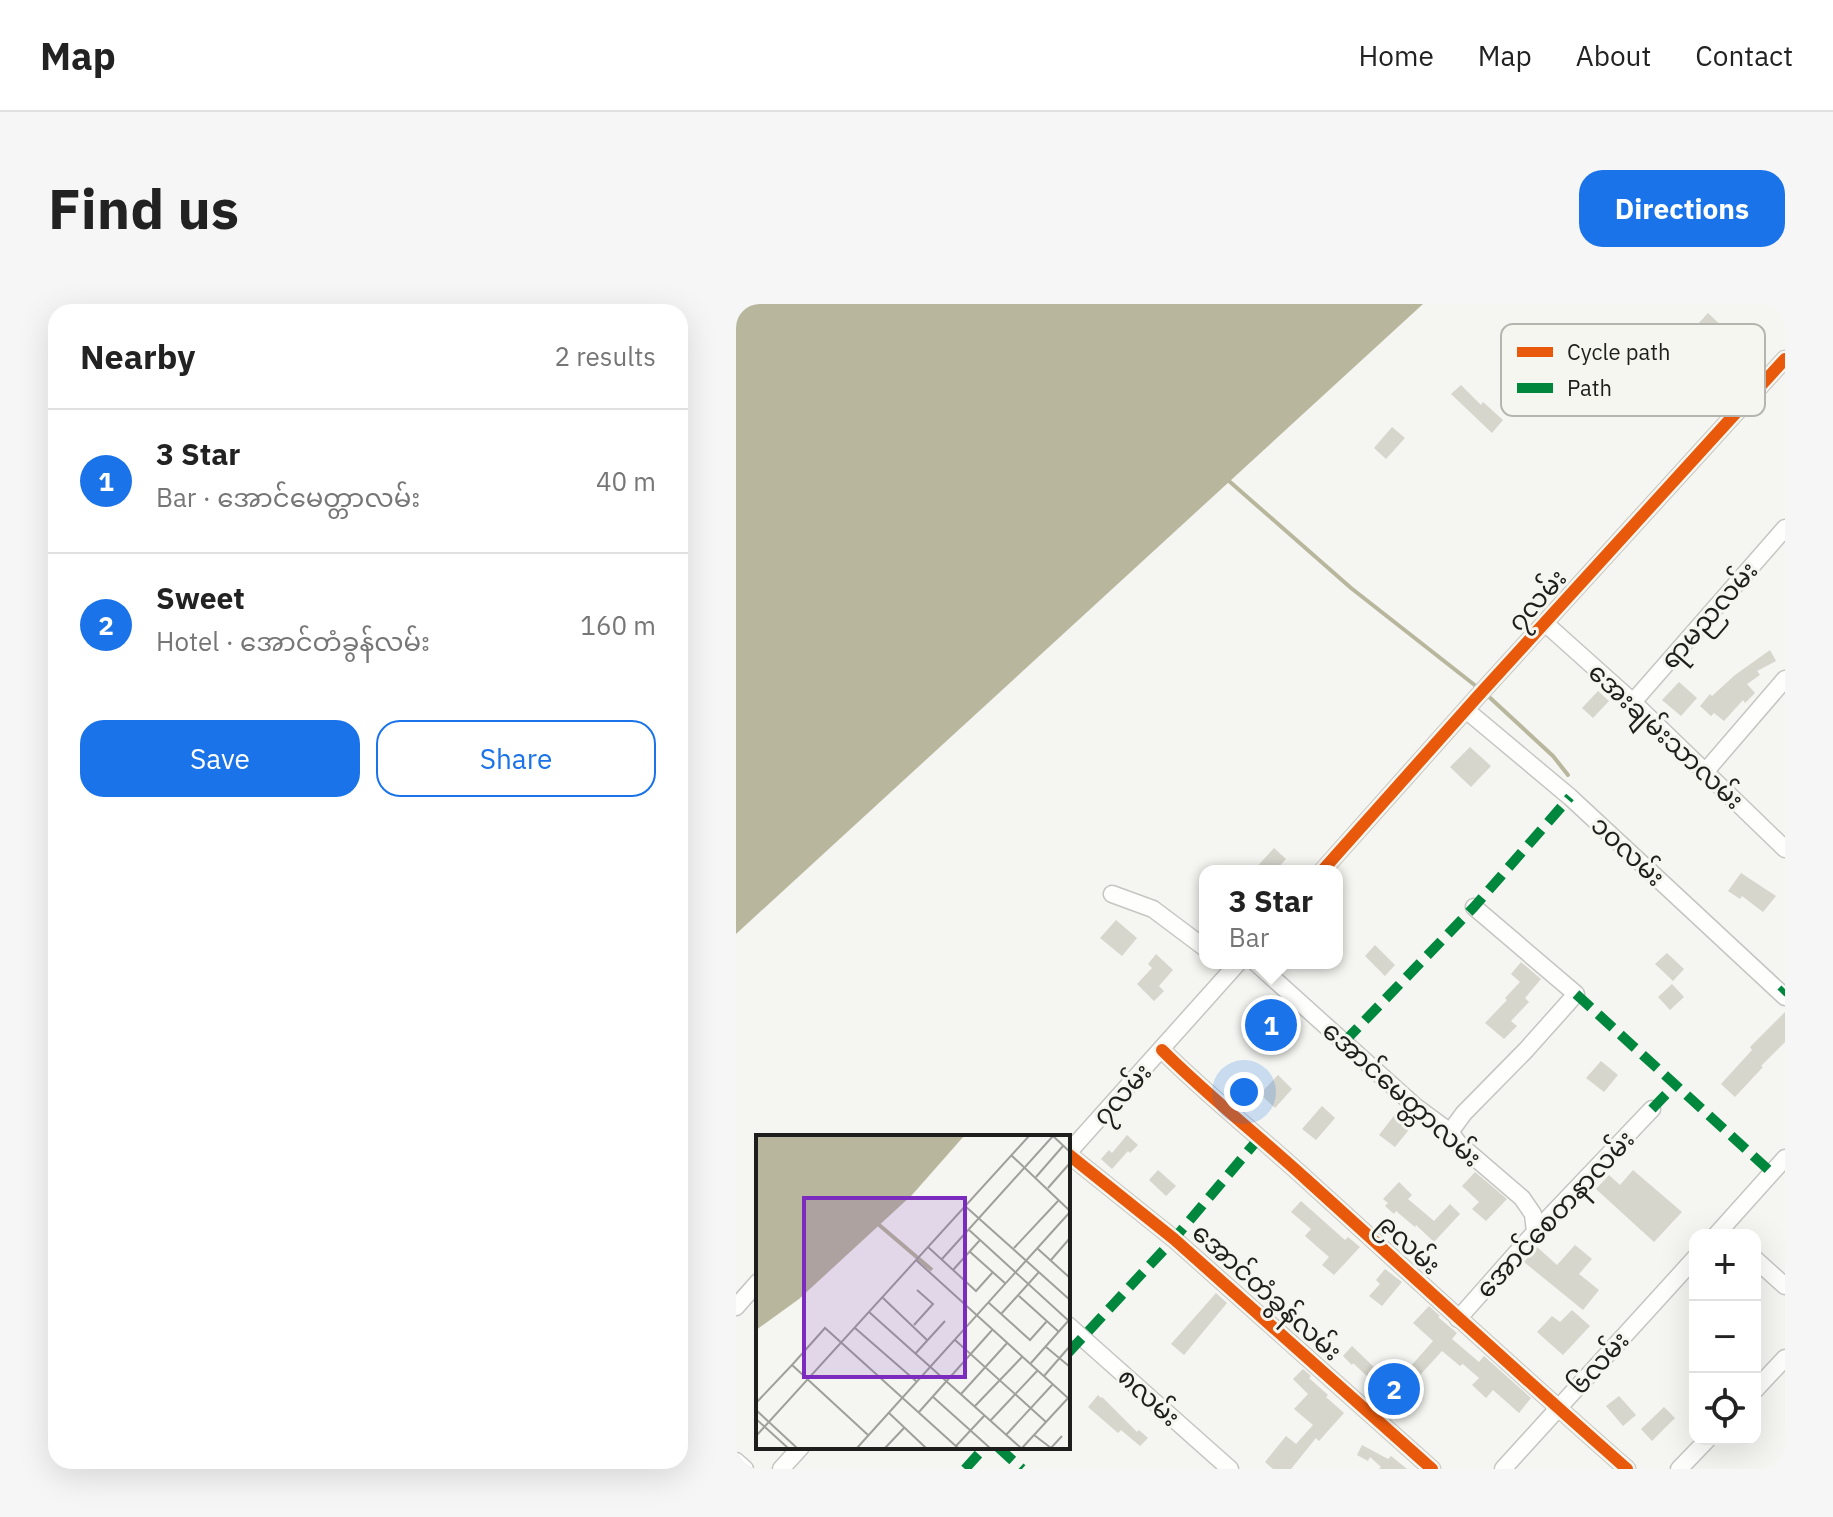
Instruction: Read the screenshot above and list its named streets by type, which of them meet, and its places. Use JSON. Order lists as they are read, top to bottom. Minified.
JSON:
{"streets":{"street":["၇လမ်း","ရာမညလမ်း","အေးချမ်းသာလမ်း","၁၀လမ်း","အောင်မေတ္တာလမ်း","အောင်စေတနာလမ်း","၉လမ်း","အောင်တံခွန်လမ်း","၆လမ်း","၈လမ်း"]},"crossings":[["၇လမ်း","အေးချမ်းသာလမ်း"],["၇လမ်း","၁၀လမ်း"],["၇လမ်း","၉လမ်း"],["ရာမညလမ်း","အေးချမ်းသာလမ်း"],["အောင်မေတ္တာလမ်း","အောင်စေတနာလမ်း"],["အောင်စေတနာလမ်း","၉လမ်း"],["၉လမ်း","၆လမ်း"]],"legend":["Cycle path","Path"],"page":{"header":"Map","nav":["Home","Map","About","Contact"],"buttons":["Directions",["Save","Share"]],"title":"Find us","heading":["Nearby","2 results"],"list":[{"mark":"1","name":"3 Star","note":"Bar · အောင်မေတ္တာလမ်း","value":"40 m"},{"mark":"2","name":"Sweet","note":"Hotel · အောင်တံခွန်လမ်း","value":"160 m"}],"popup":["3 Star","Bar"],"pins":["1","2"],"map_buttons":["+","−"]}}
